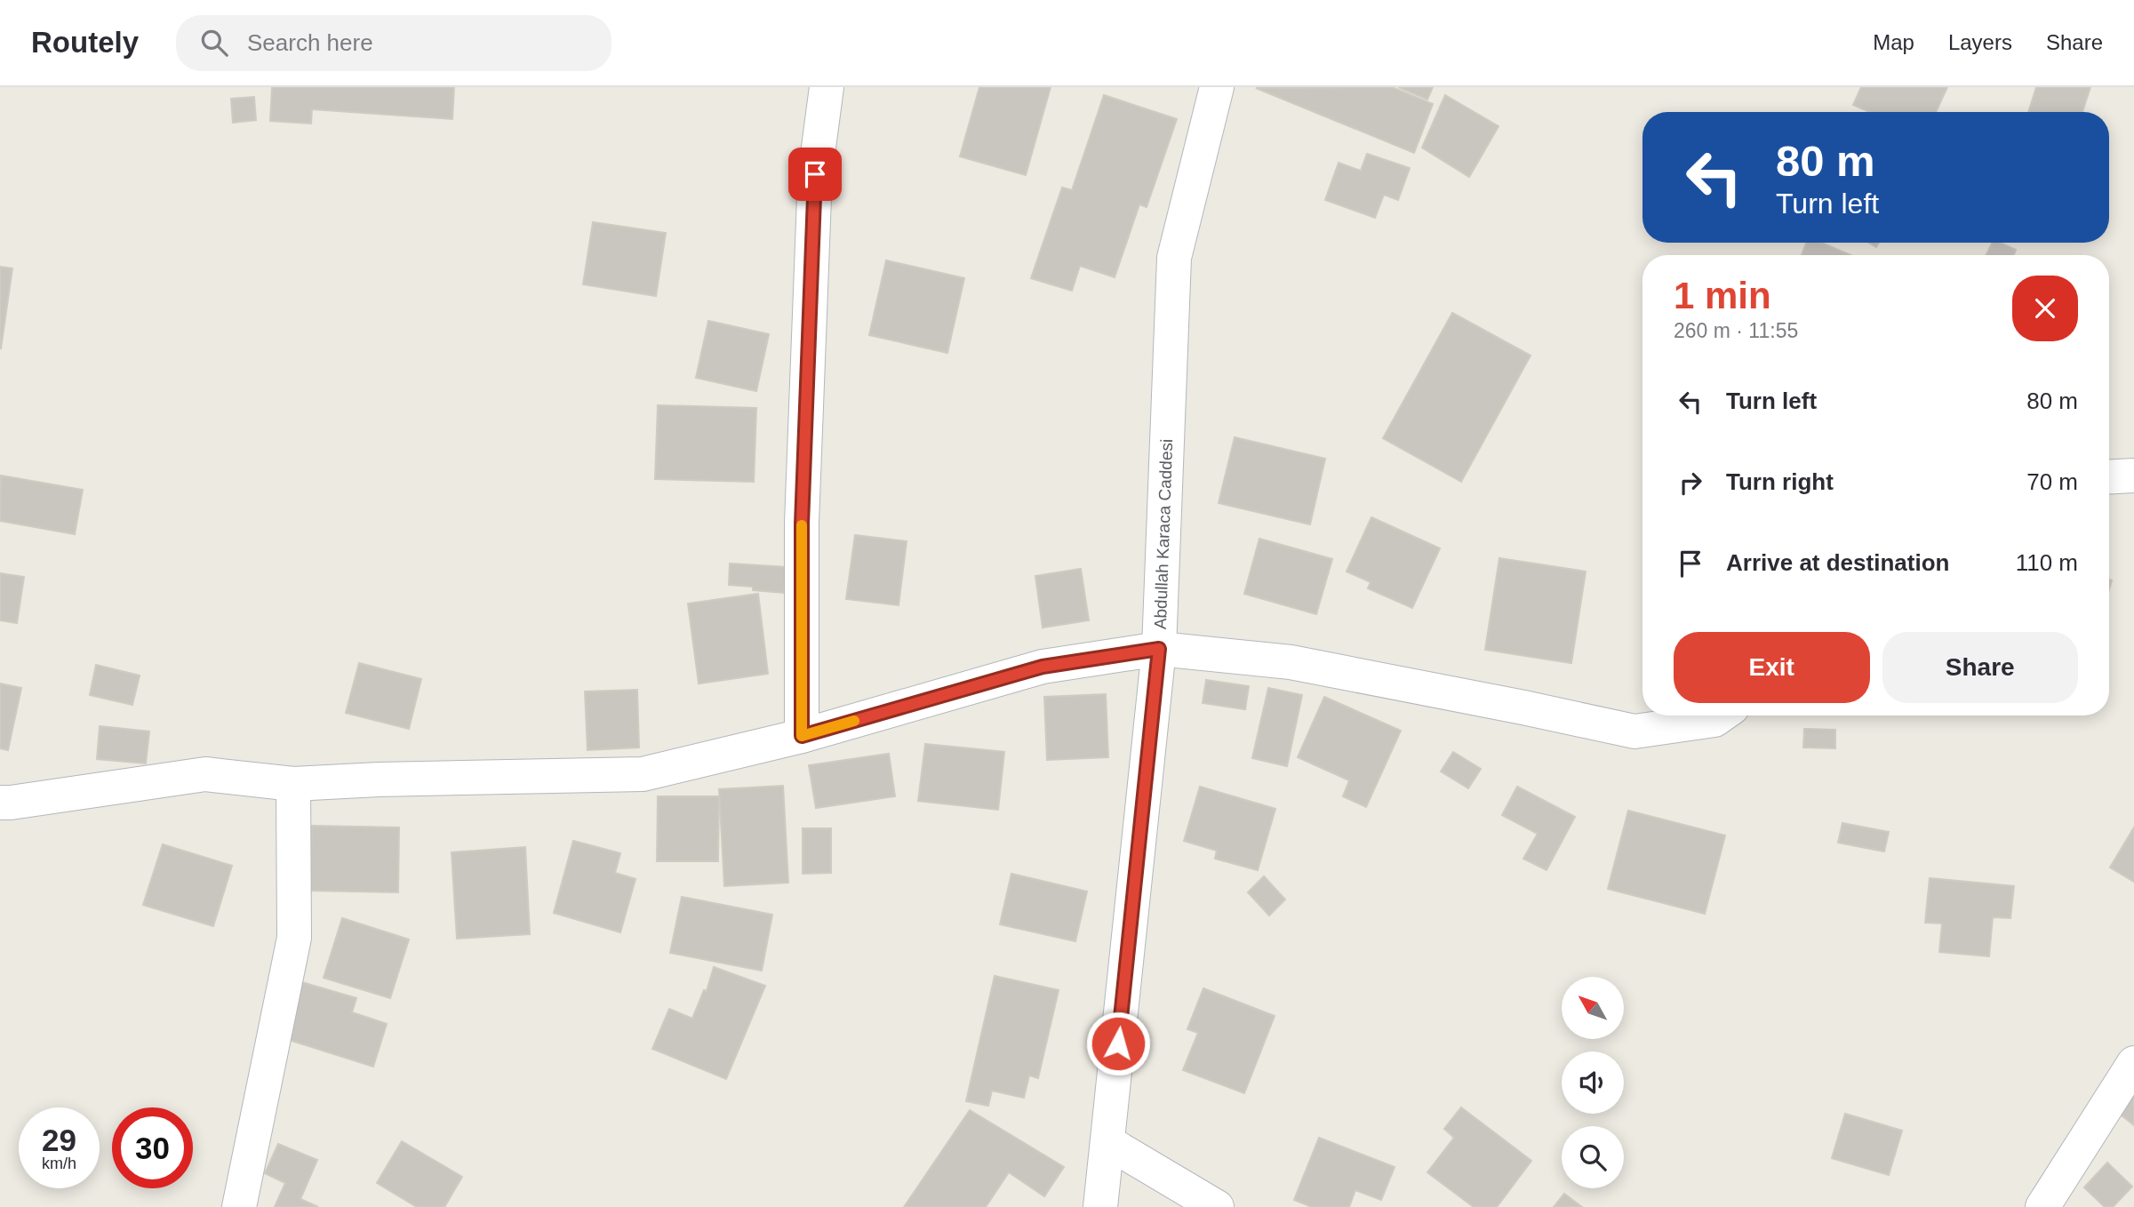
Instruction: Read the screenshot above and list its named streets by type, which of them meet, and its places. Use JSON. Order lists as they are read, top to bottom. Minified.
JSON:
{"streets":{"street":["Abdullah Karaca Caddesi"]},"north":"top left","page":{"header":"Routely","search":"Search here","nav":["Map","Layers","Share"],"turn":["80 m","Turn left"],"heading":["1 min","260 m · 11:55"],"list":[{"name":"Turn left","value":"80 m"},{"name":"Turn right","value":"70 m"},{"name":"Arrive at destination","value":"110 m"}],"buttons":["Exit","Share"],"speed":"29 km/h","limit":"30"}}
